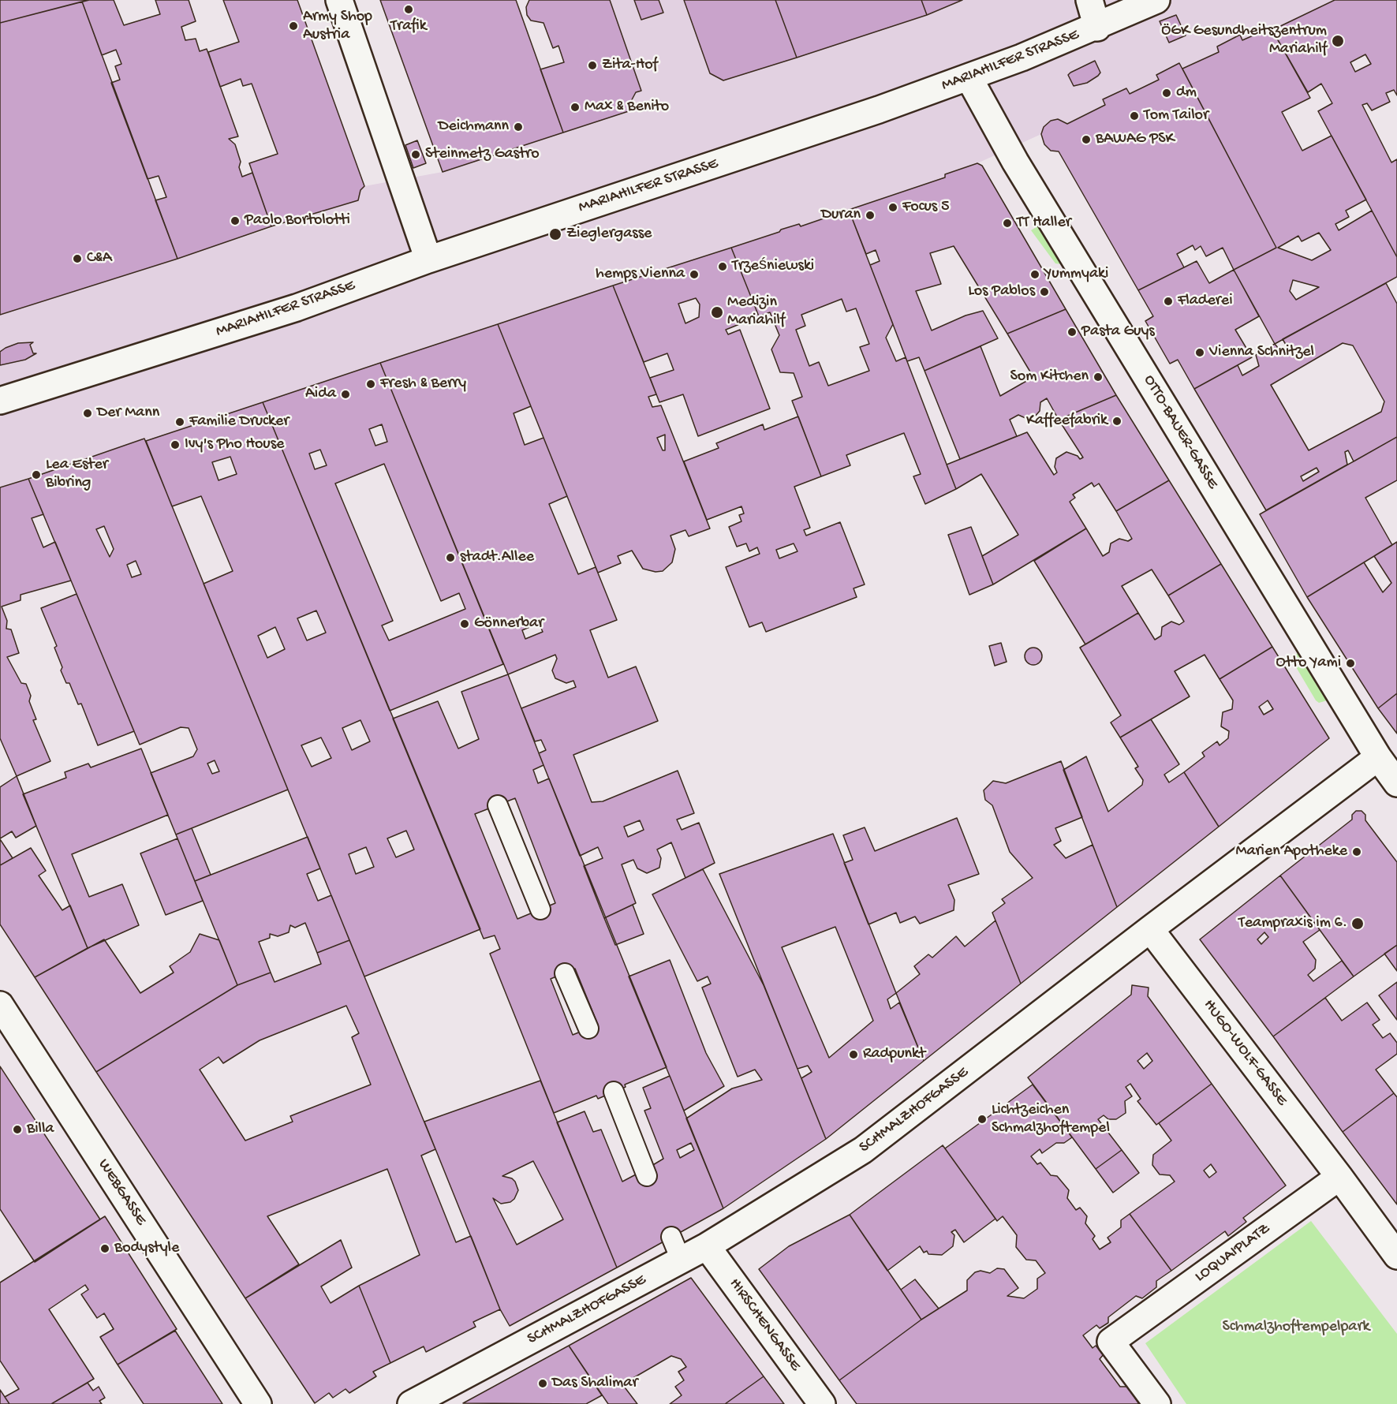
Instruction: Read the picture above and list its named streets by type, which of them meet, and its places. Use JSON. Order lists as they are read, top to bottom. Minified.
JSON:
{"streets":{"street":["MARIAHILFER STRASSE","OTTO-BAUER-GASSE","HUGO-WOLF-GASSE","SCHMALZHOFGASSE","WEBGASSE","LOQUAIPLATZ","HIRSCHENGASSE"]},"crossings":[["MARIAHILFER STRASSE","OTTO-BAUER-GASSE"],["OTTO-BAUER-GASSE","SCHMALZHOFGASSE"],["HUGO-WOLF-GASSE","SCHMALZHOFGASSE"],["HUGO-WOLF-GASSE","LOQUAIPLATZ"],["SCHMALZHOFGASSE","HIRSCHENGASSE"]],"parks":["Schmalzhoftempelpark"],"places":["Trafik","Army Shop Austria","ÖGK Gesundheitszentrum Mariahilf","Zita-Hof","dm","Max & Benito","Tom Tailor","Deichmann","BAWAG PSK","Steinmetz Gastro","Focus 5","Duran","Paolo Bortolotti","TT Haller","Zieglergasse","C&A","Trześniewski","hemps Vienna","Yummyaki","Los Pablos","Fladerei","Medizin Mariahilf","Pasta Guys","Vienna Schnitzel","Som Kitchen","Fresh & Berry","Aida","Der Mann","Kaffeefabrik","Familie Drucker","Ivy's Pho House","Lea Ester Bibring","stadt.Allee","Gönnerbar","Otto Yami","Marien Apotheke","Teampraxis im 6.","Radpunkt","Lichtzeichen Schmalzhoftempel","Billa","Bodystyle","Das Shalimar"]}
